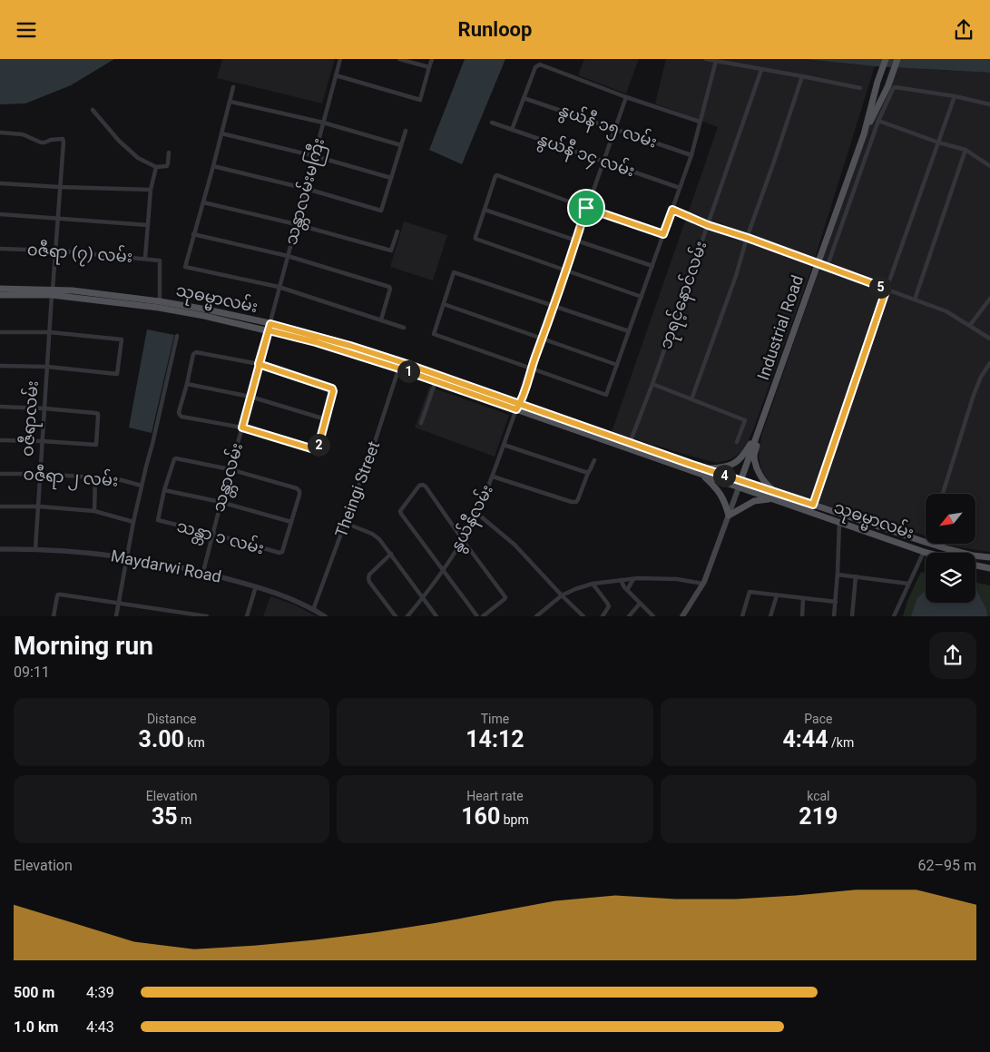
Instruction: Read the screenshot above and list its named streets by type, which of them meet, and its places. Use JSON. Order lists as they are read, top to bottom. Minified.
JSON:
{"streets":{"main road":["သုဓမ္မာလမ်း","Industrial Road"],"street":["နွယ်နီ ၁၅ လမ်း","နွယ်နီ ၁၄ လမ်း","သန္တာလမ်းမကြီး","၀ဇီရာ (၇) လမ်း","ဘုရင့်နောင်လမ်း","ဝဇီရာလမ်း","ဝဇီရာ ၂ လမ်း","သန္တာလမ်း","Theingi Street","နွယ်နီလမ်း","သန္တာ ၁ လမ်း","Maydarwi Road"]},"crossings":[["နွယ်နီ ၁၅ လမ်း","နွယ်နီလမ်း"],["နွယ်နီ ၁၄ လမ်း","နွယ်နီလမ်း"],["သန္တာလမ်းမကြီး","သုဓမ္မာလမ်း"],["သန္တာလမ်းမကြီး","သန္တာလမ်း"],["၀ဇီရာ (၇) လမ်း","သုဓမ္မာလမ်း"],["၀ဇီရာ (၇) လမ်း","ဝဇီရာလမ်း"],["ဘုရင့်နောင်လမ်း","သုဓမ္မာလမ်း"],["သုဓမ္မာလမ်း","ဝဇီရာလမ်း"],["သုဓမ္မာလမ်း","သန္တာလမ်း"],["သုဓမ္မာလမ်း","Theingi Street"],["သုဓမ္မာလမ်း","နွယ်နီလမ်း"],["ဝဇီရာလမ်း","ဝဇီရာ ၂ လမ်း"],["ဝဇီရာလမ်း","Maydarwi Road"],["သန္တာလမ်း","သန္တာ ၁ လမ်း"],["သန္တာလမ်း","Maydarwi Road"],["Theingi Street","Maydarwi Road"]],"north":"bottom left","page":{"header":"Runloop","pins":["5","1","2","4"],"heading":["Morning run","09:11"],"stats":[["Distance","3.00 km"],["Time","14:12"],["Pace","4:44 /km"],["Elevation","35 m"],["Heart rate","160 bpm"],["kcal","219"]],"chart":["Elevation","62–95 m"],"list":[{"name":"500 m","note":"4:39"},{"name":"1.0 km","note":"4:43"}]}}
